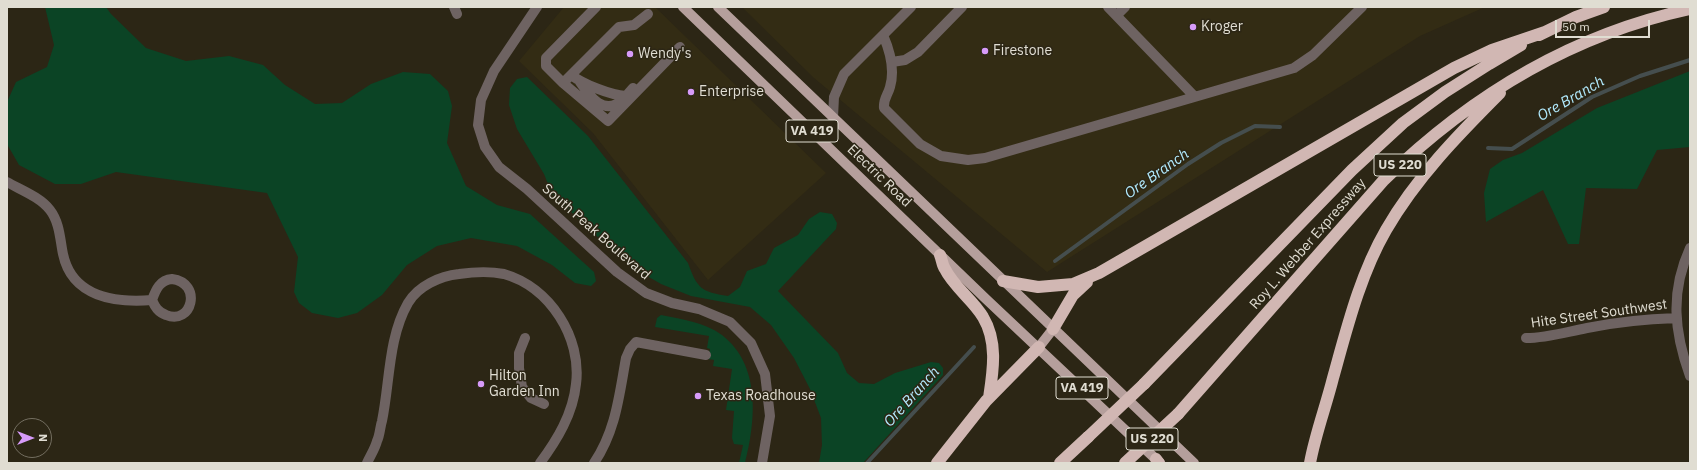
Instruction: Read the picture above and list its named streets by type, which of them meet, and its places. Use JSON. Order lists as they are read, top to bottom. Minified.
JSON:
{"streets":{"highway":["US 220","Roy L. Webber Expressway"],"main road":["VA 419","Electric Road"],"street":["South Peak Boulevard","Hite Street Southwest"]},"crossings":[["VA 419","Electric Road"]],"water":["Ore Branch"],"places":["Kroger","Firestone","Wendy's","Enterprise","Hilton Garden Inn","Texas Roadhouse"],"scale_bar":"50 m","north":"right"}
